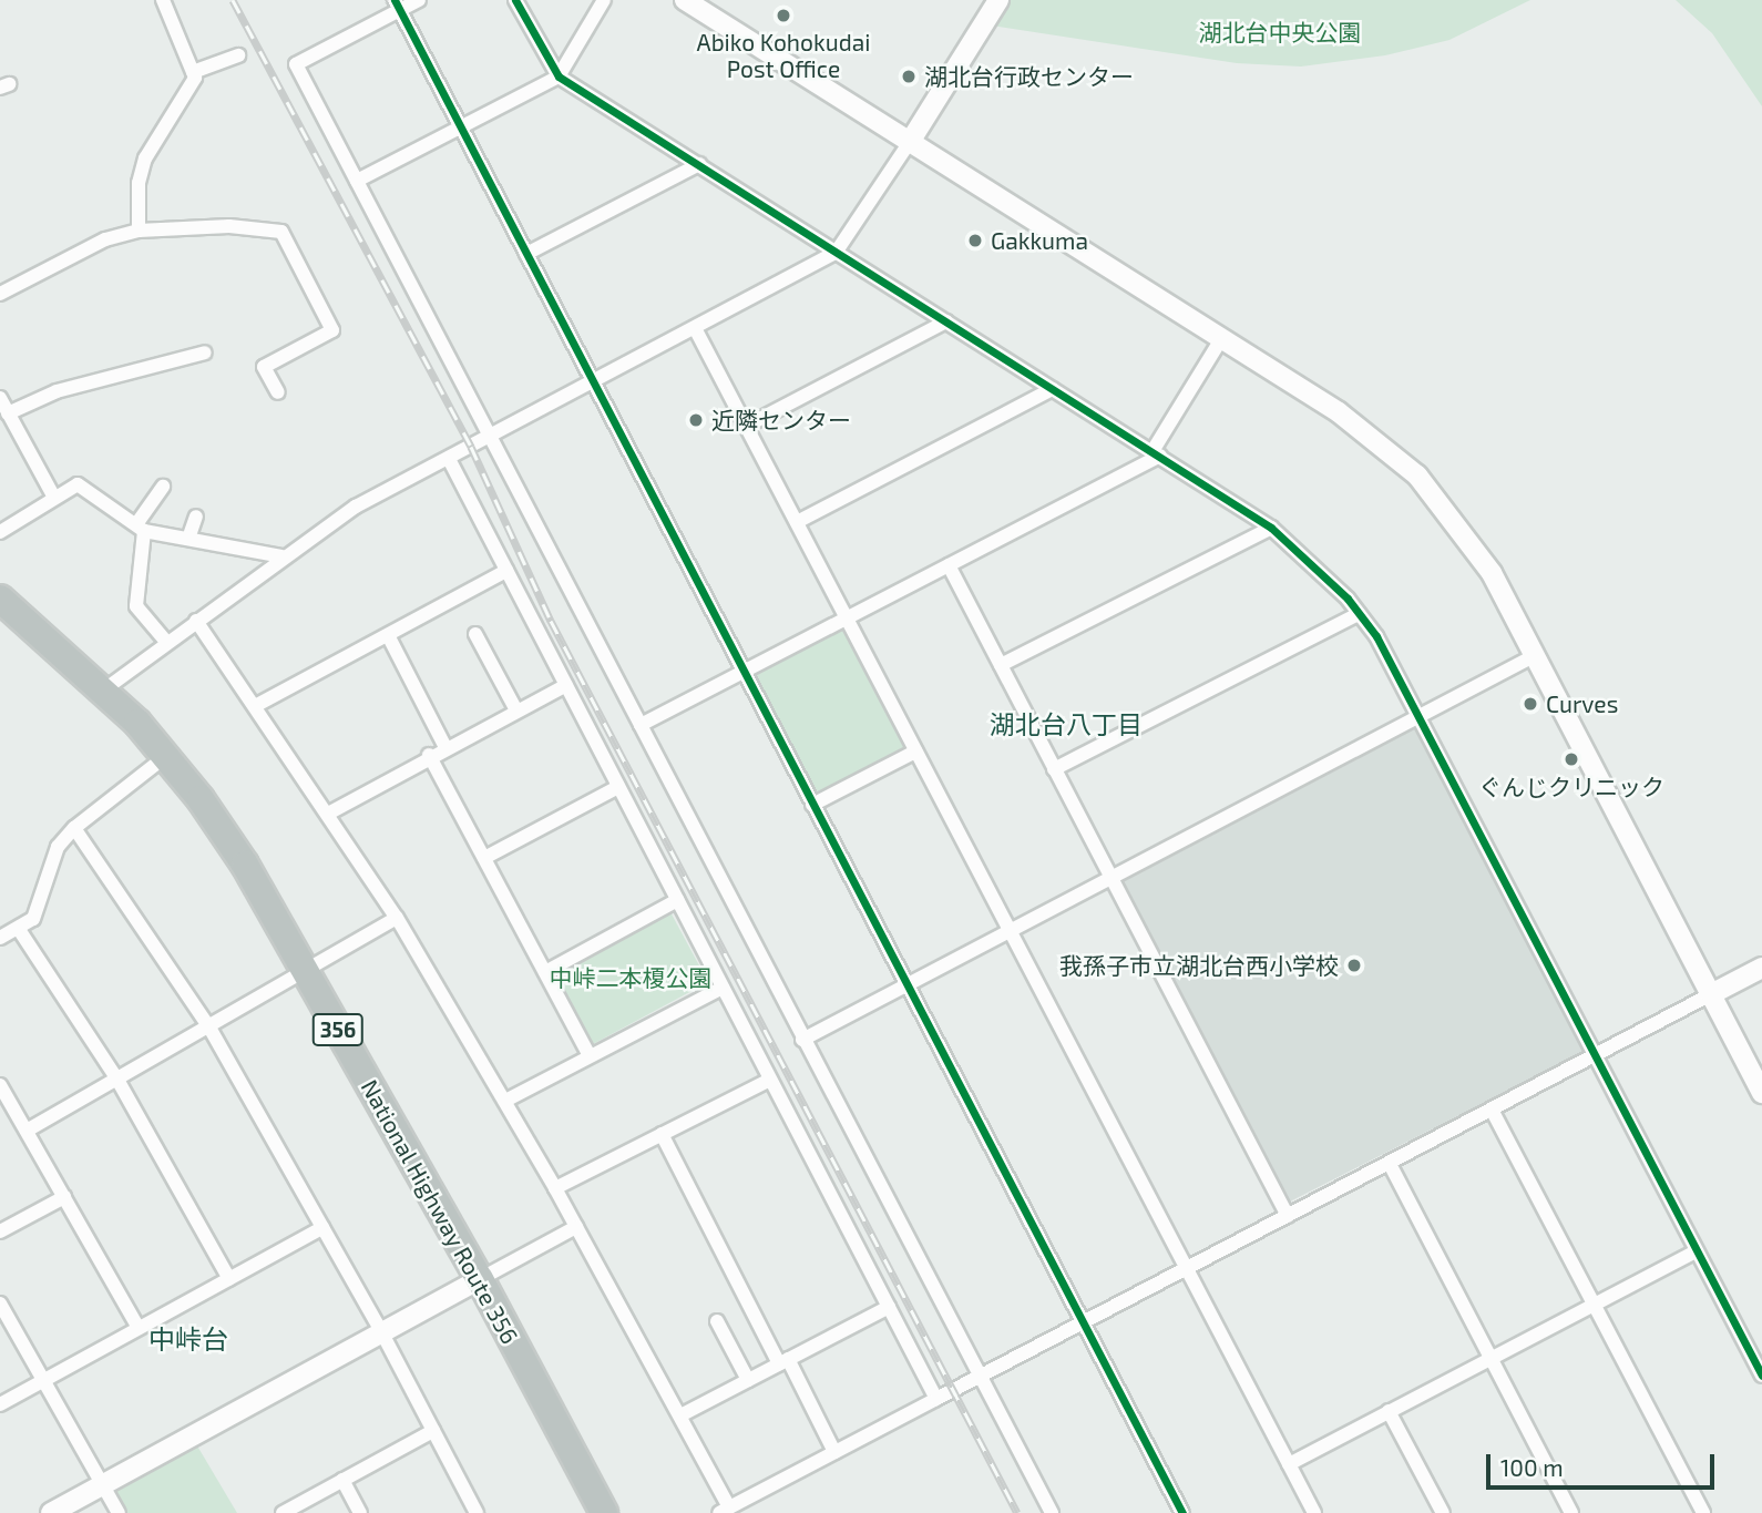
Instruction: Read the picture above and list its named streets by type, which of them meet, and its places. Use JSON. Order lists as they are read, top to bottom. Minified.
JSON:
{"streets":{"highway":["356","National Highway Route 356"]},"districts":["湖北台八丁目","中峠台"],"parks":["湖北台中央公園","中峠二本榎公園"],"places":["Abiko Kohokudai Post Office","湖北台行政センター","Gakkuma","近隣センター","Curves","ぐんじクリニック","我孫子市立湖北台西小学校"],"scale_bar":"100 m"}
